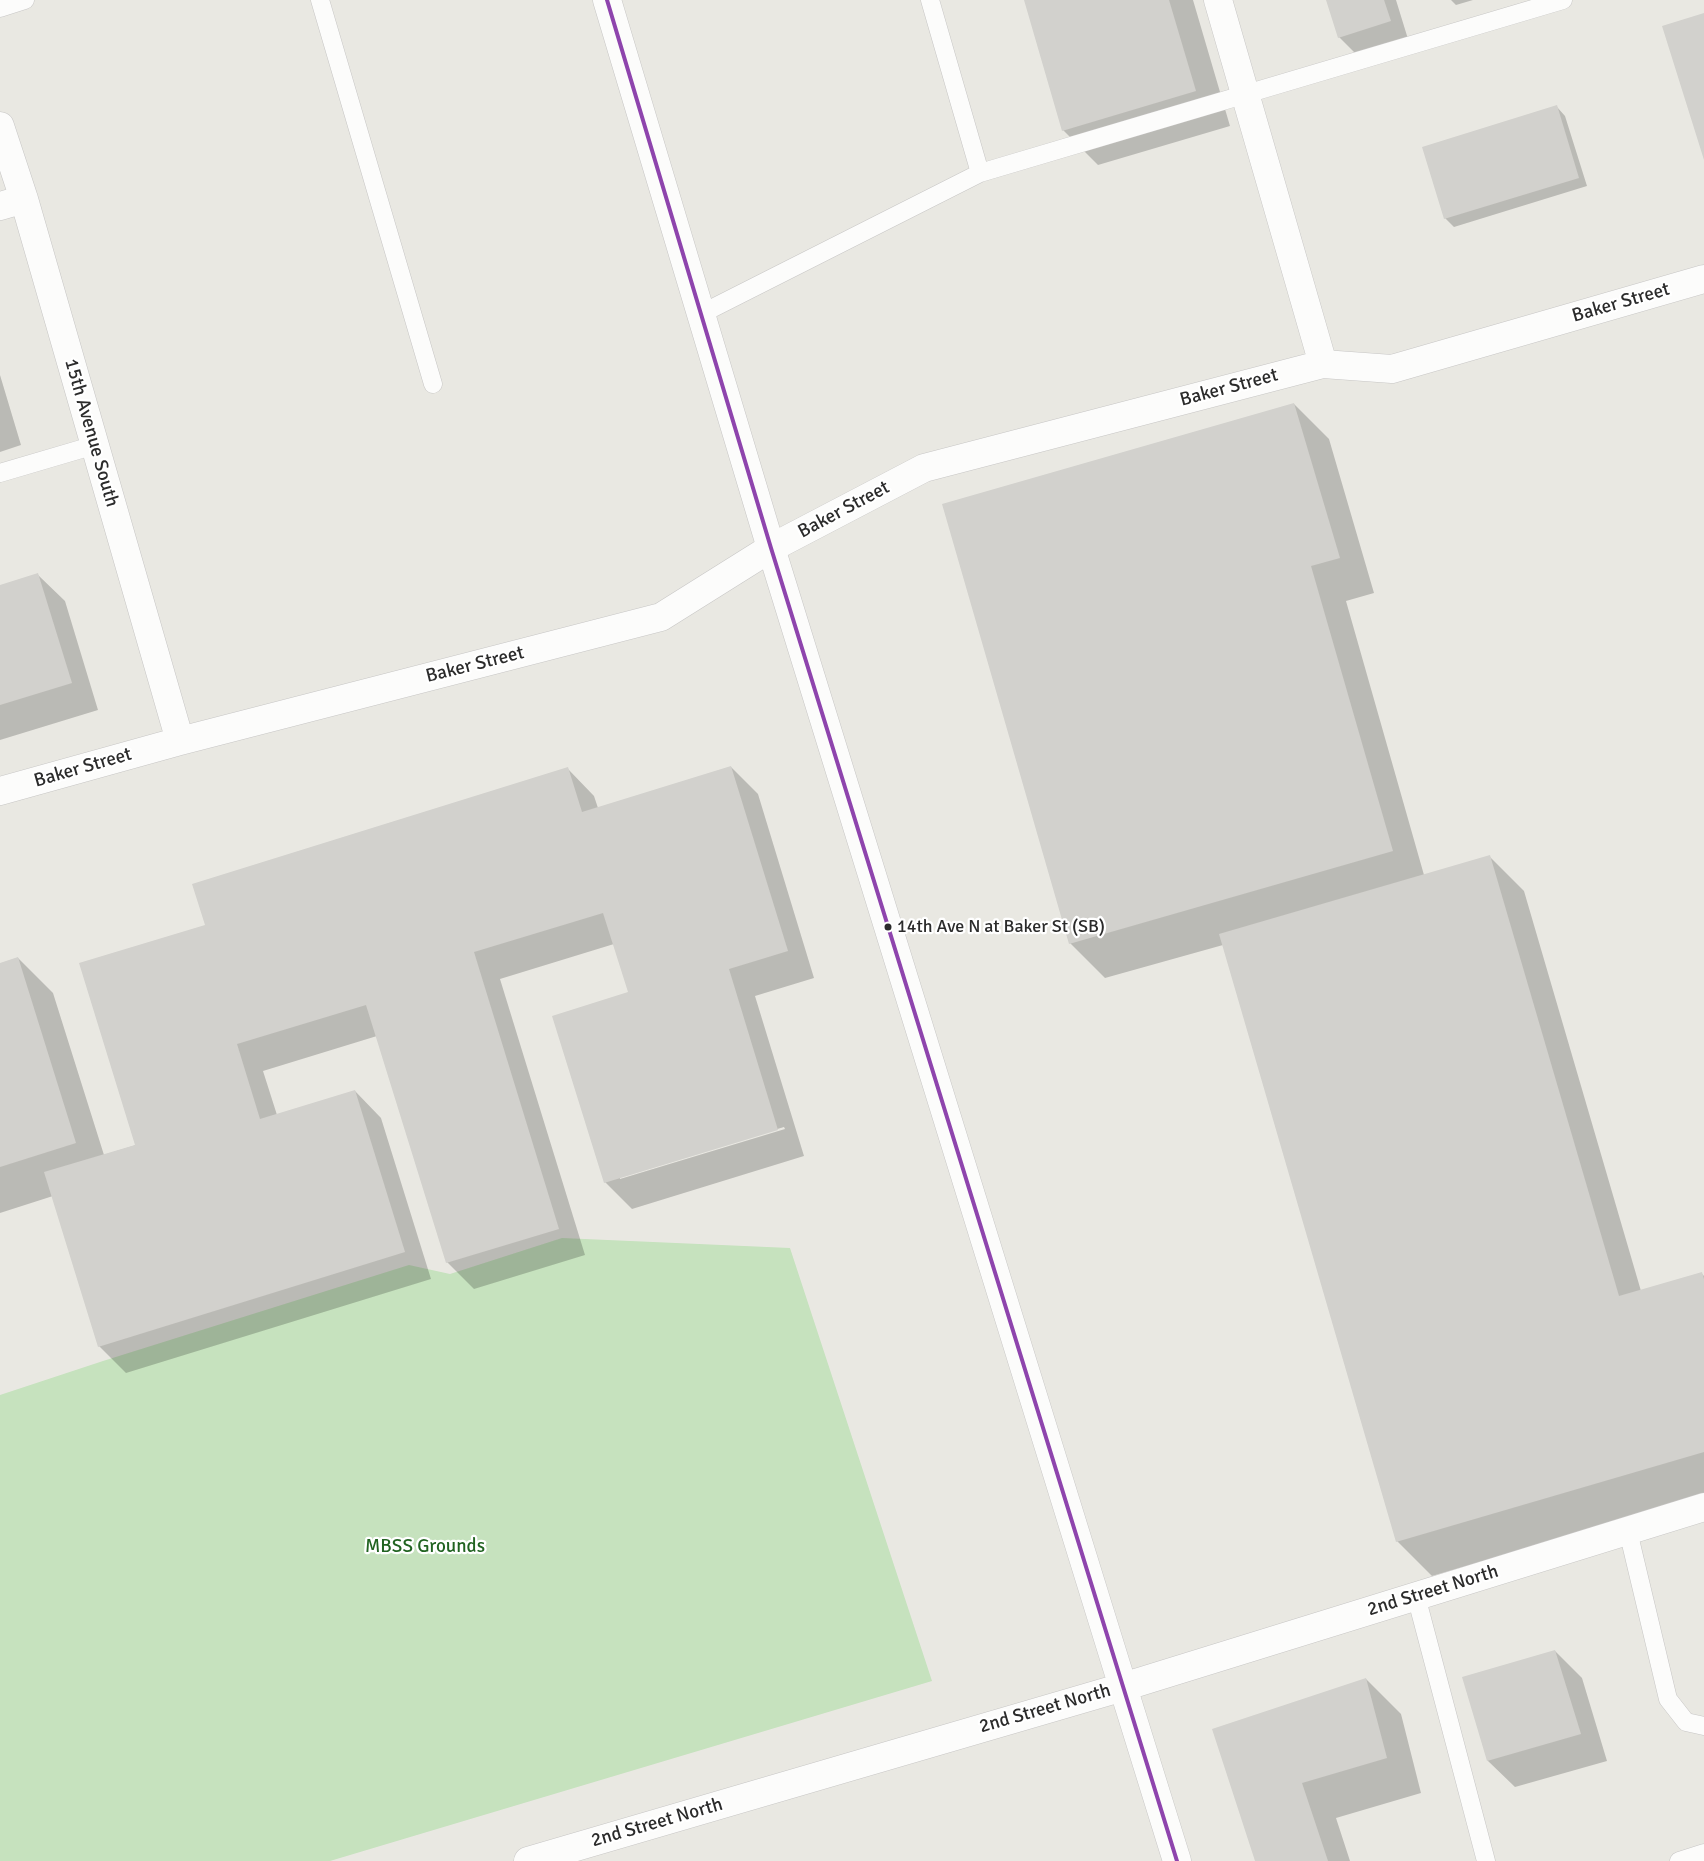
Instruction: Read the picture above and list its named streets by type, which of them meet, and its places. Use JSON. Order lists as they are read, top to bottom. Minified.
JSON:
{"streets":{"street":["Baker Street","15th Avenue South","2nd Street North"]},"crossings":[["Baker Street","15th Avenue South"]],"parks":["MBSS Grounds"],"places":["14th Ave N at Baker St (SB)"]}
